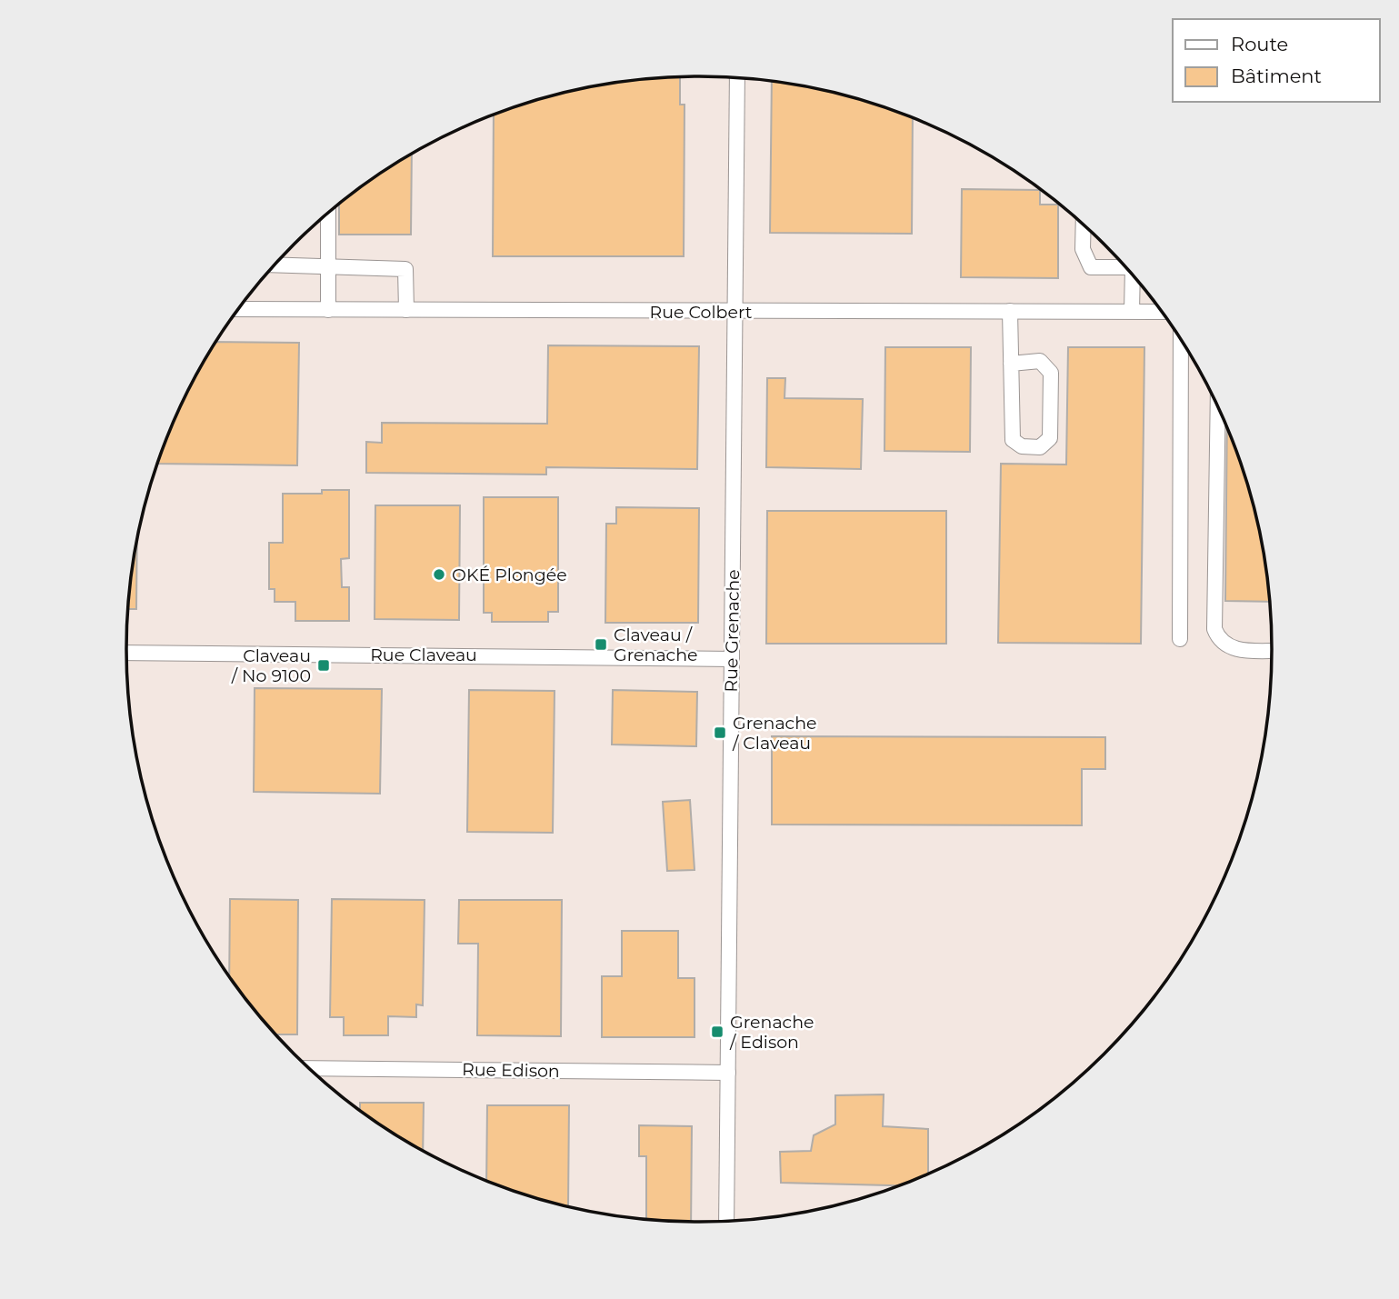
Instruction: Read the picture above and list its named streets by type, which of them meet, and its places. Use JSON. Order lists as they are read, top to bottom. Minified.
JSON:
{"streets":{"street":["Rue Colbert","Rue Grenache","Rue Claveau","Rue Edison"]},"crossings":[["Rue Colbert","Rue Grenache"],["Rue Grenache","Rue Claveau"],["Rue Grenache","Rue Edison"]],"places":{"other":["OKÉ Plongée"],"transit":["Claveau / Grenache","Claveau / No 9100","Grenache / Claveau","Grenache / Edison"]},"legend":["Route","Bâtiment"]}
